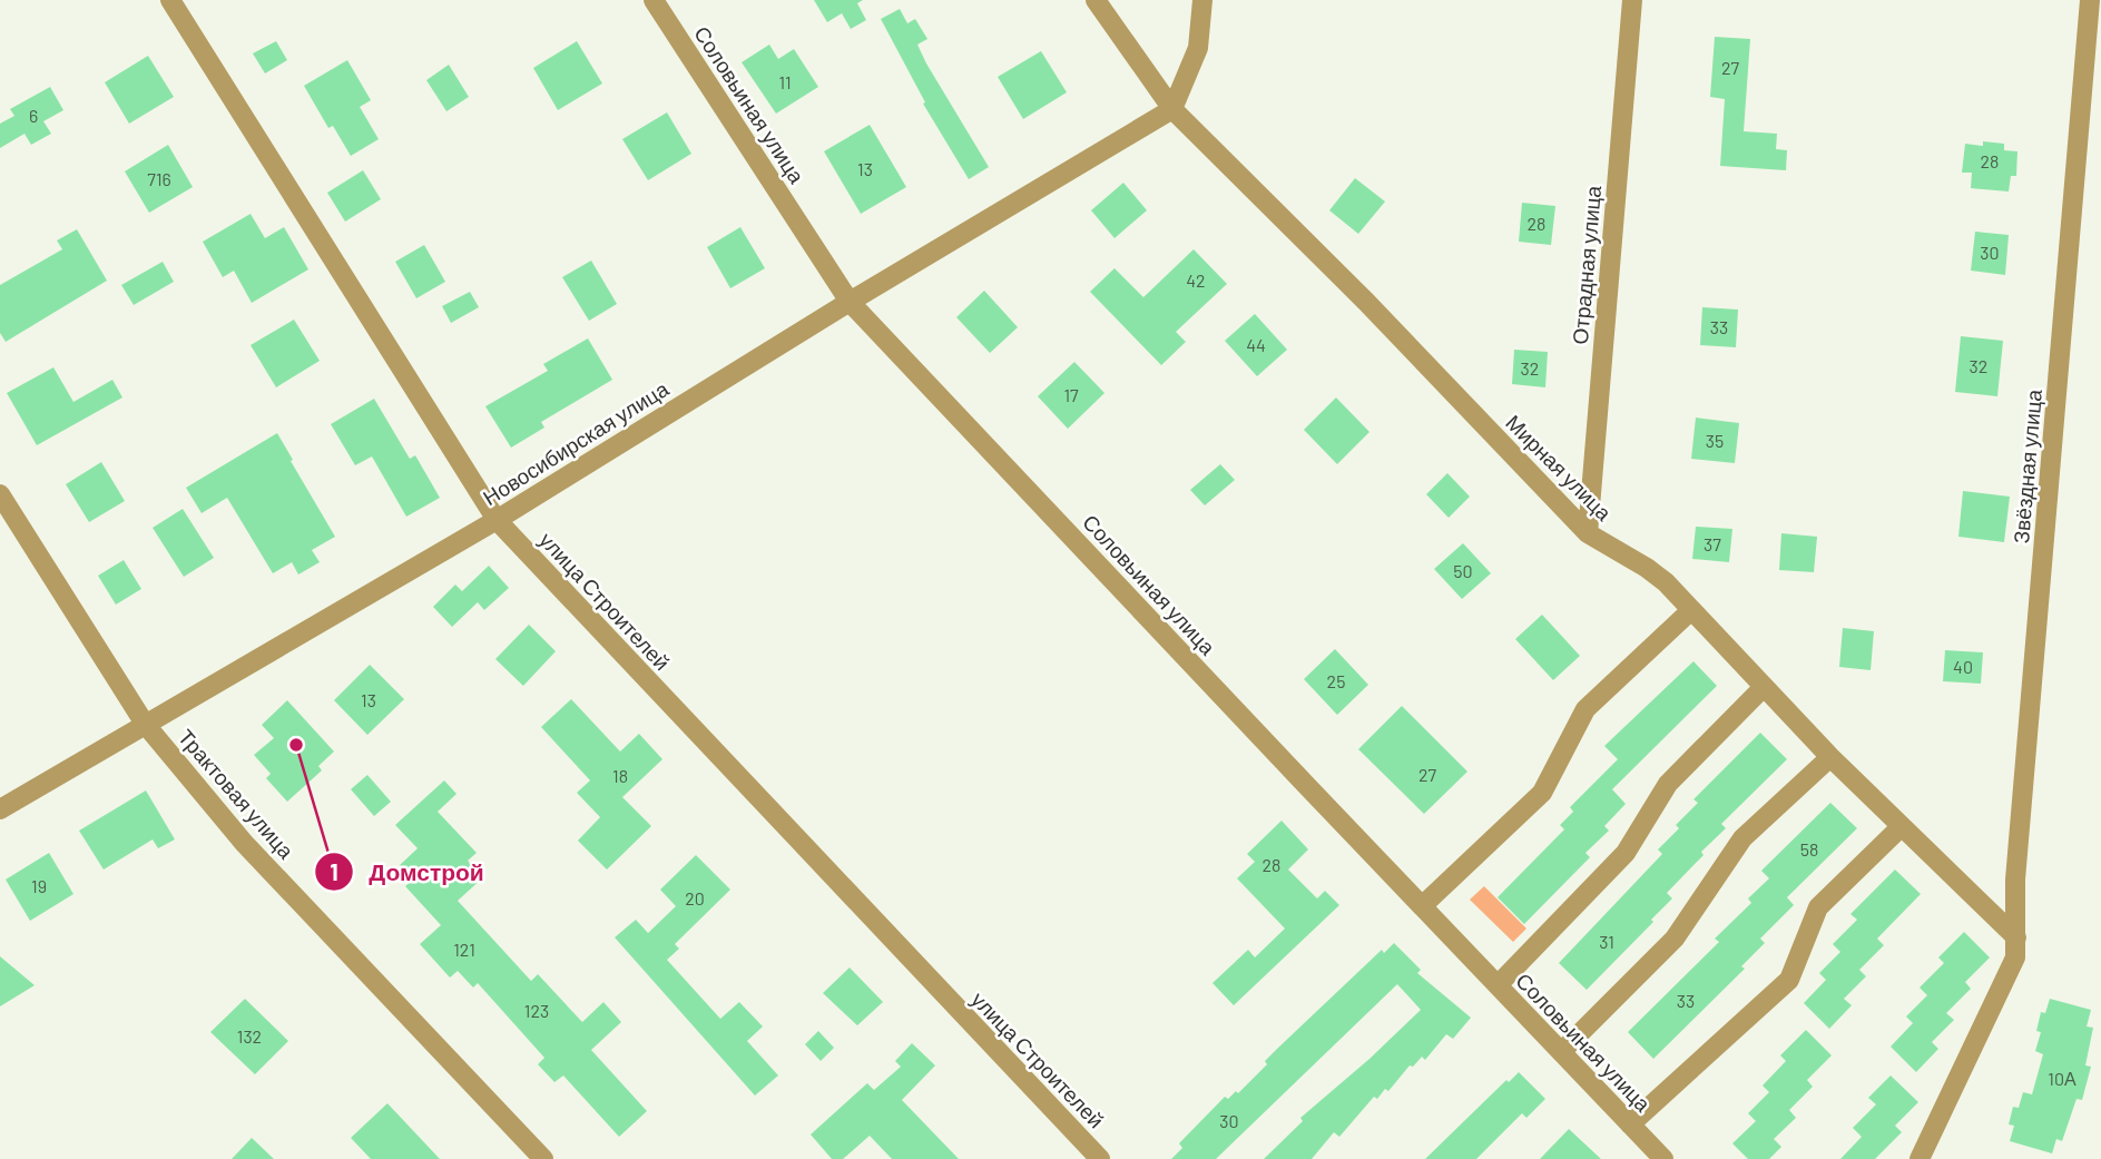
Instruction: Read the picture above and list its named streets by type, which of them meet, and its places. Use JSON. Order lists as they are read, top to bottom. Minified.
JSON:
{"streets":{"street":["Соловьиная улица","Отрадная улица","Новосибирская улица","Звёздная улица","Мирная улица","улица Строителей","Трактовая улица"]},"crossings":[["Соловьиная улица","Новосибирская улица"],["Отрадная улица","Мирная улица"],["Новосибирская улица","Мирная улица"],["Новосибирская улица","улица Строителей"],["Новосибирская улица","Трактовая улица"],["Звёздная улица","Мирная улица"]],"places":["Домстрой"],"house_numbers":["27","11","6","28","13","716","28","30","42","33","44","32","32","17","35","37","50","40","25","13","27","18","58","28","19","20","31","121","33","123","132","10А","30"]}
